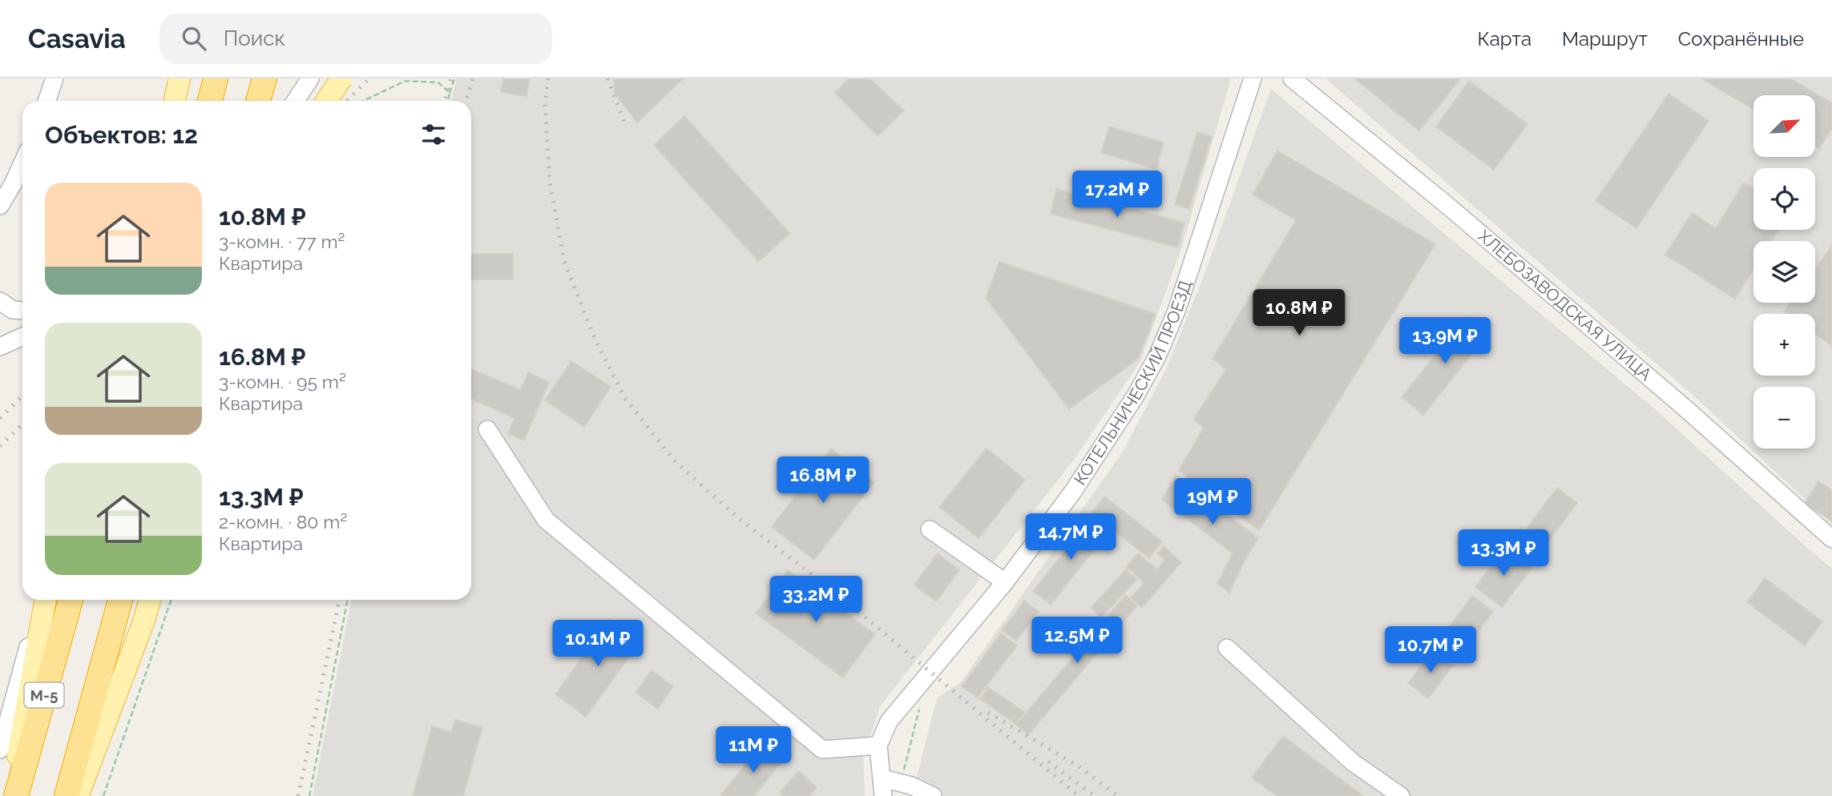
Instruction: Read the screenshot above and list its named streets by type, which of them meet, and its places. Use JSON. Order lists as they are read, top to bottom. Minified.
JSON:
{"streets":{"highway":["М-5"],"street":["ХЛЕБОЗАВОДСКАЯ УЛИЦА","КОТЕЛЬНИЧЕСКИЙ ПРОЕЗД"]},"north":"top right","page":{"header":"Casavia","search":"Поиск","nav":["Карта","Маршрут","Сохранённые"],"map_buttons":["+","−"],"heading":"Объектов: 12","list":[{"name":"10.8M ₽","note":"3-комн. · 77 m² · Квартира"},{"name":"16.8M ₽","note":"3-комн. · 95 m² · Квартира"},{"name":"13.3M ₽","note":"2-комн. · 80 m² · Квартира"}],"price":["17.2M ₽","10.8M ₽","13.9M ₽","16.8M ₽","19M ₽","14.7M ₽","13.3M ₽","33.2M ₽","12.5M ₽","10.1M ₽","10.7M ₽","11M ₽"]}}
